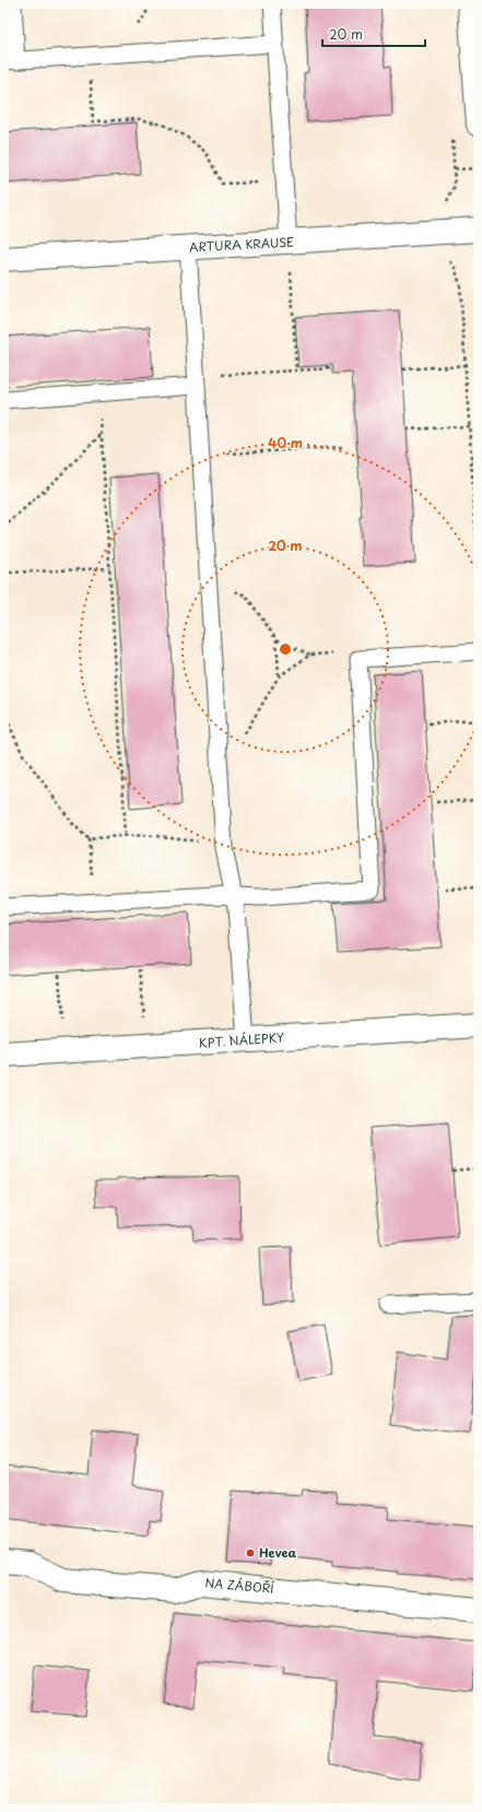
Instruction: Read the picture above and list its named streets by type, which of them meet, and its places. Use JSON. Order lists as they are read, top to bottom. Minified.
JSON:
{"streets":{"street":["ARTURA KRAUSE","KPT. NÁLEPKY","NA ZÁBOŘÍ"]},"places":["Hevea"],"scale_bar":"20 m","rings":["40 m","20 m"]}
